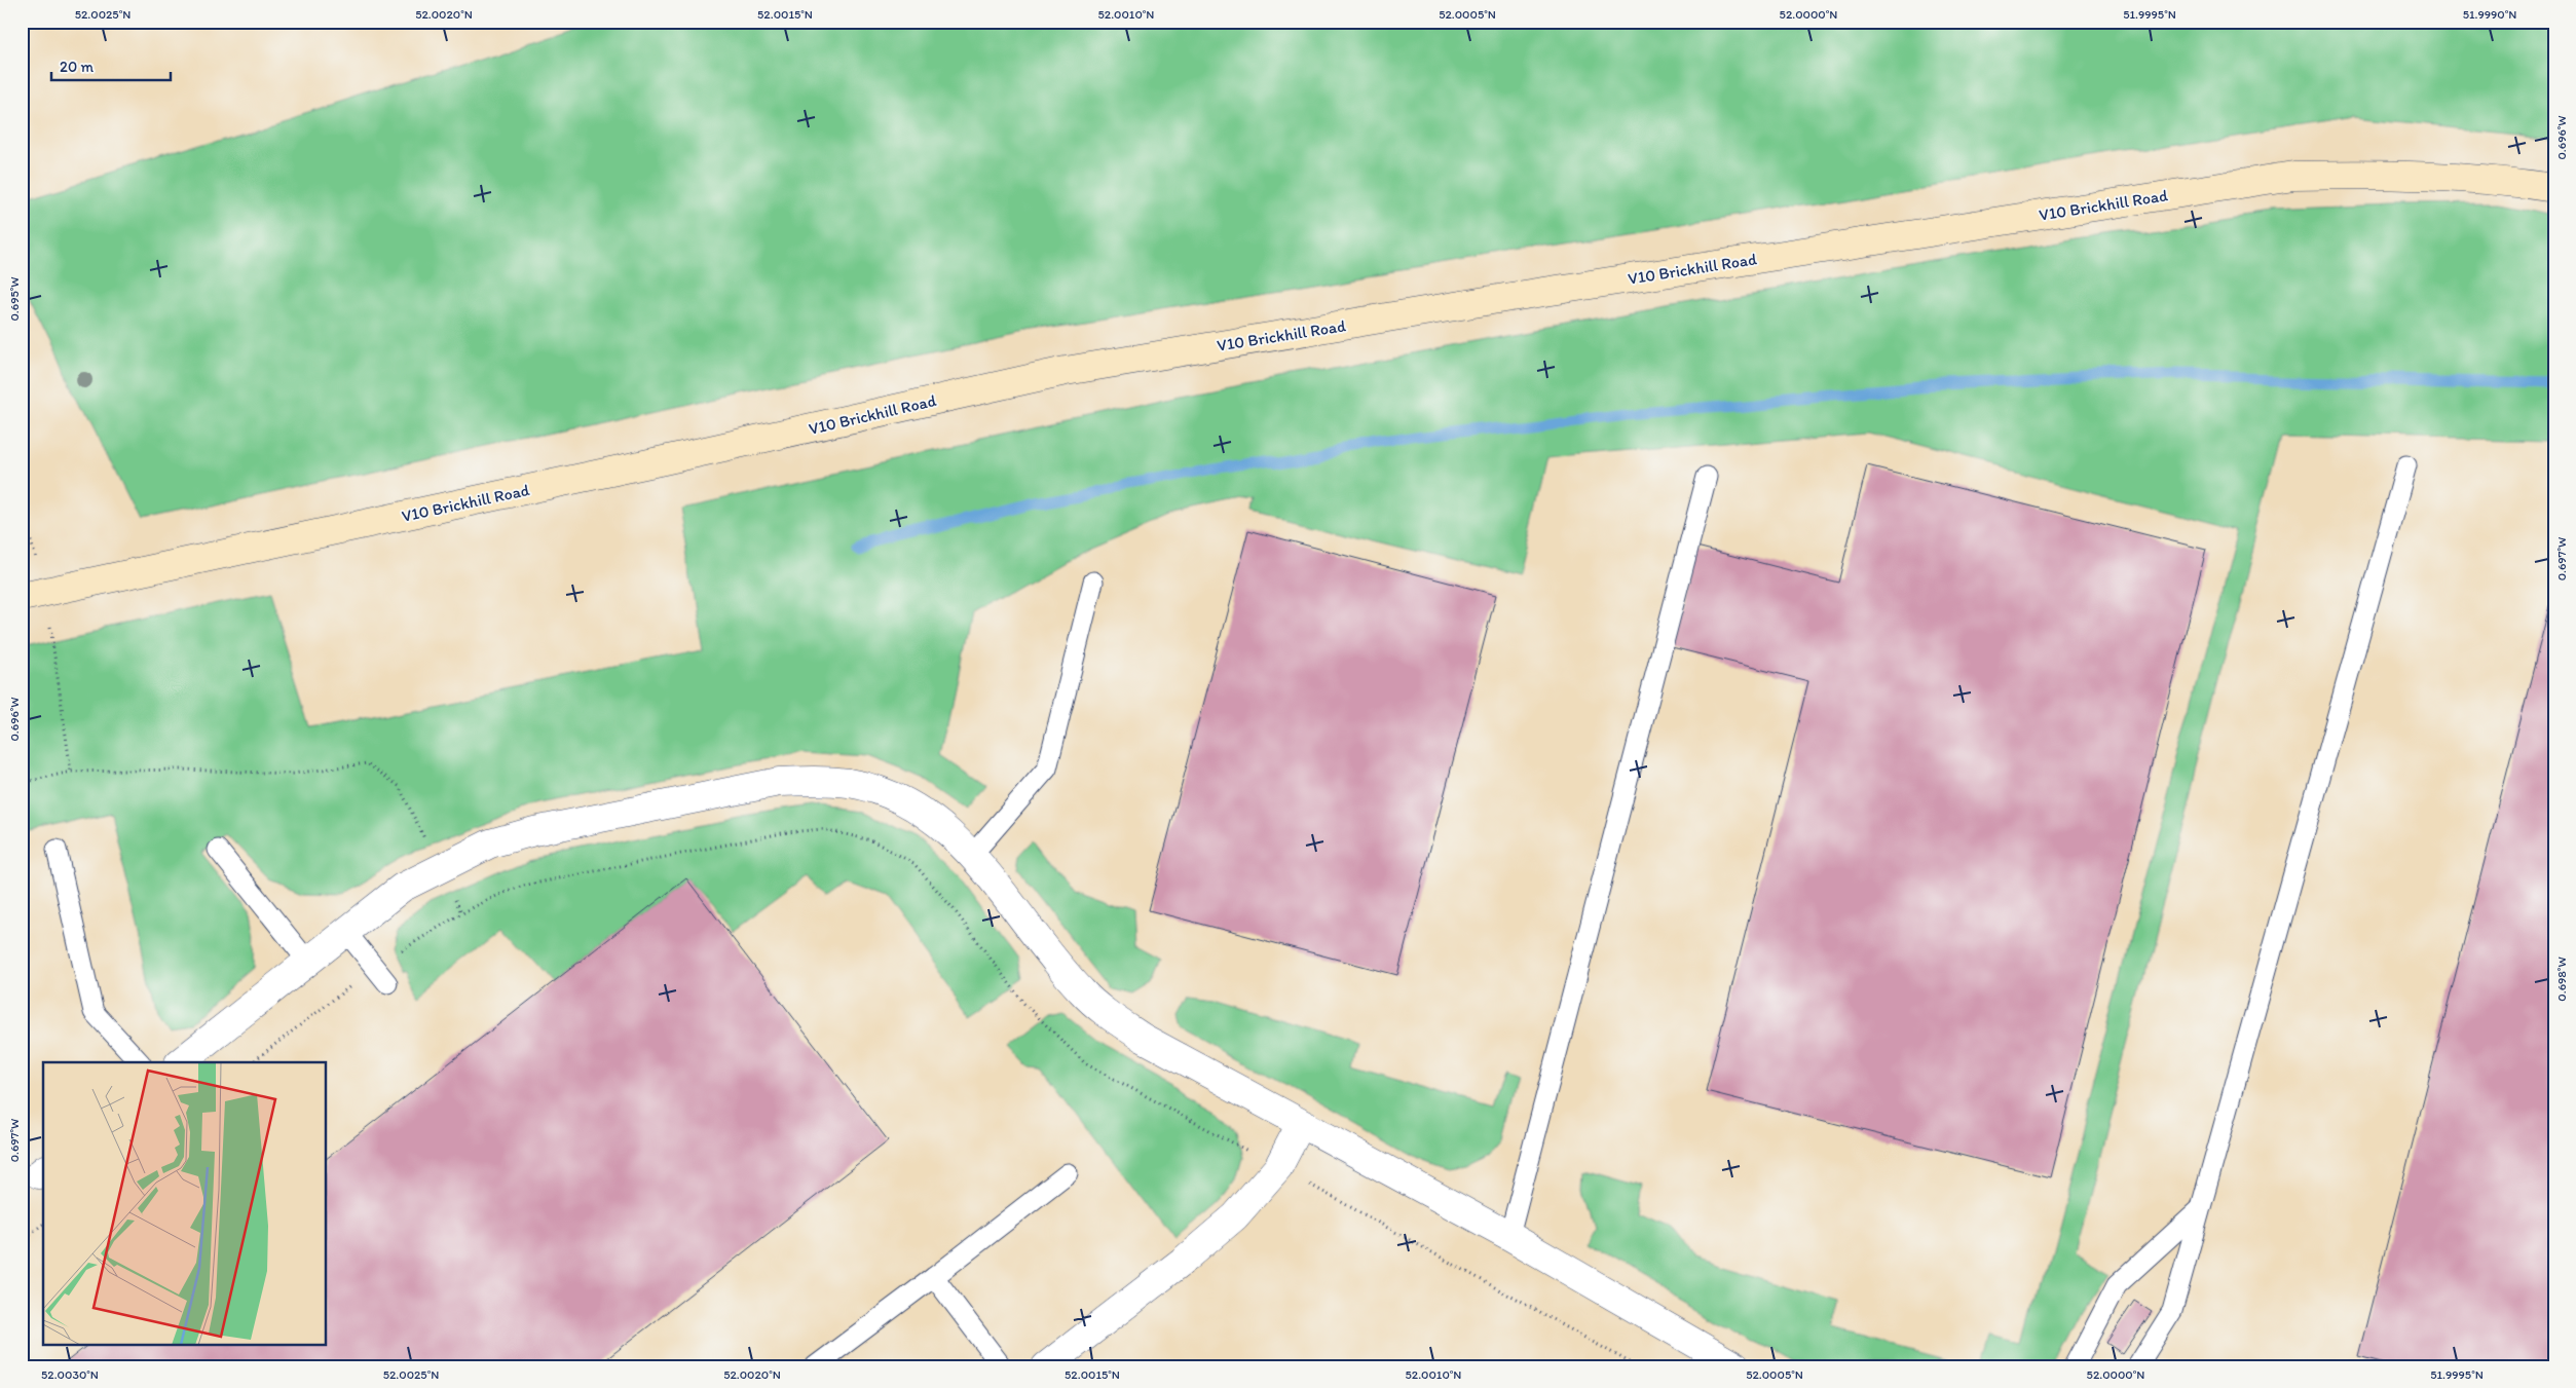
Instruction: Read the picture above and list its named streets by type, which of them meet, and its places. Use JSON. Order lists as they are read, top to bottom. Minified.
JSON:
{"streets":{"street":["V10 Brickhill Road"]},"scale_bar":"20 m","coordinates":["52.0025°N","52.0020°N","52.0015°N","52.0010°N","52.0005°N","52.0000°N","51.9995°N","51.9990°N","0.696°W","0.695°W","0.697°W","0.698°W","52.0030°N"]}
